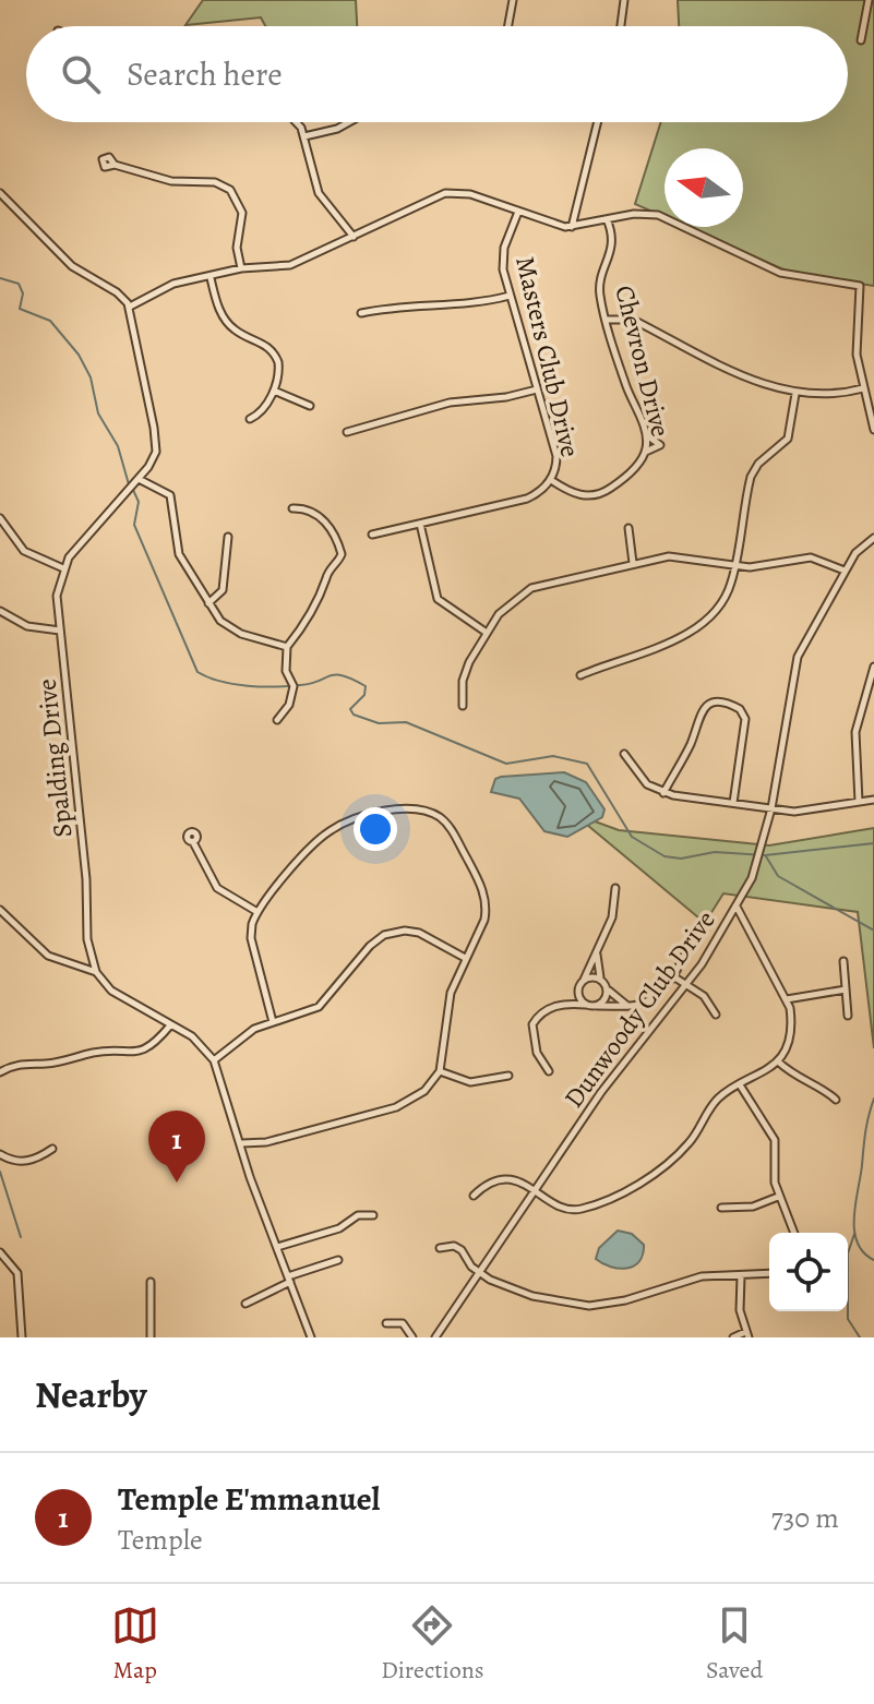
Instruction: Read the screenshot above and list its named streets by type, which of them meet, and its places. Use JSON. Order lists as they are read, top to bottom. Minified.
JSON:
{"streets":{"street":["Masters Club Drive","Chevron Drive","Spalding Drive","Dunwoody Club Drive"]},"crossings":[["Masters Club Drive","Chevron Drive"]],"north":"left","page":{"search":"Search here","pins":"1","heading":"Nearby","list":[{"mark":"1","name":"Temple E'mmanuel","note":"Temple","value":"730 m"}],"nav":["Map","Directions","Saved"]}}
